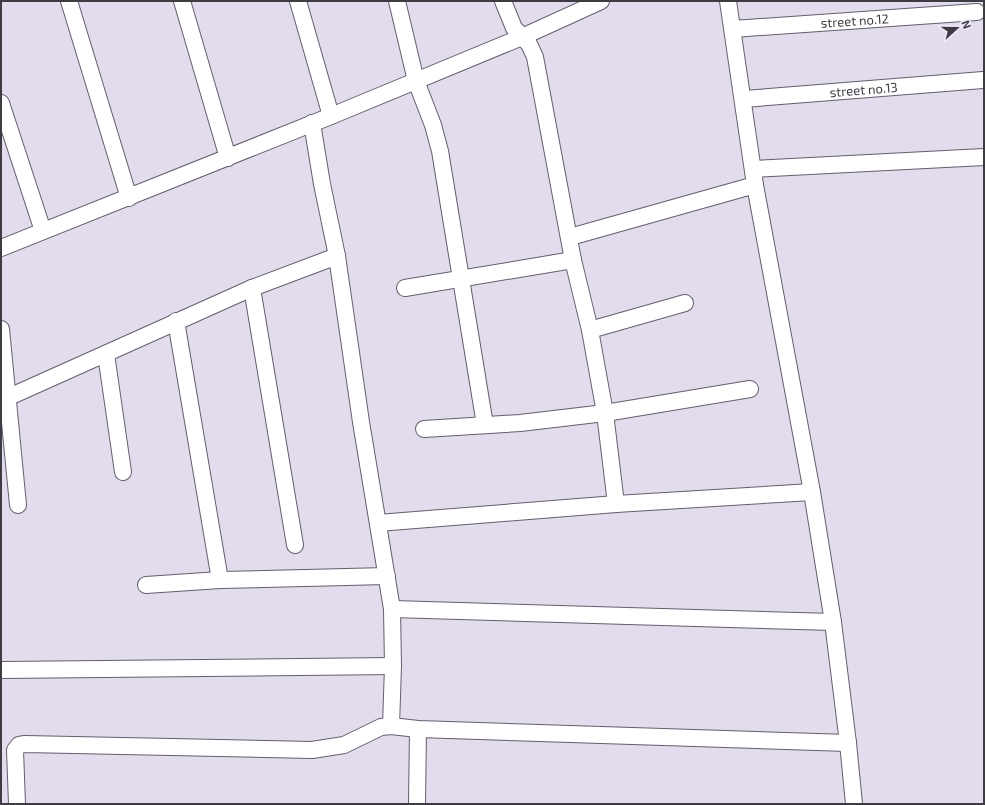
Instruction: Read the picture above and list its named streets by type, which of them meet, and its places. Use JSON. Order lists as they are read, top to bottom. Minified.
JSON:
{"streets":{"street":["street no.12","street no.13"]},"north":"right"}
